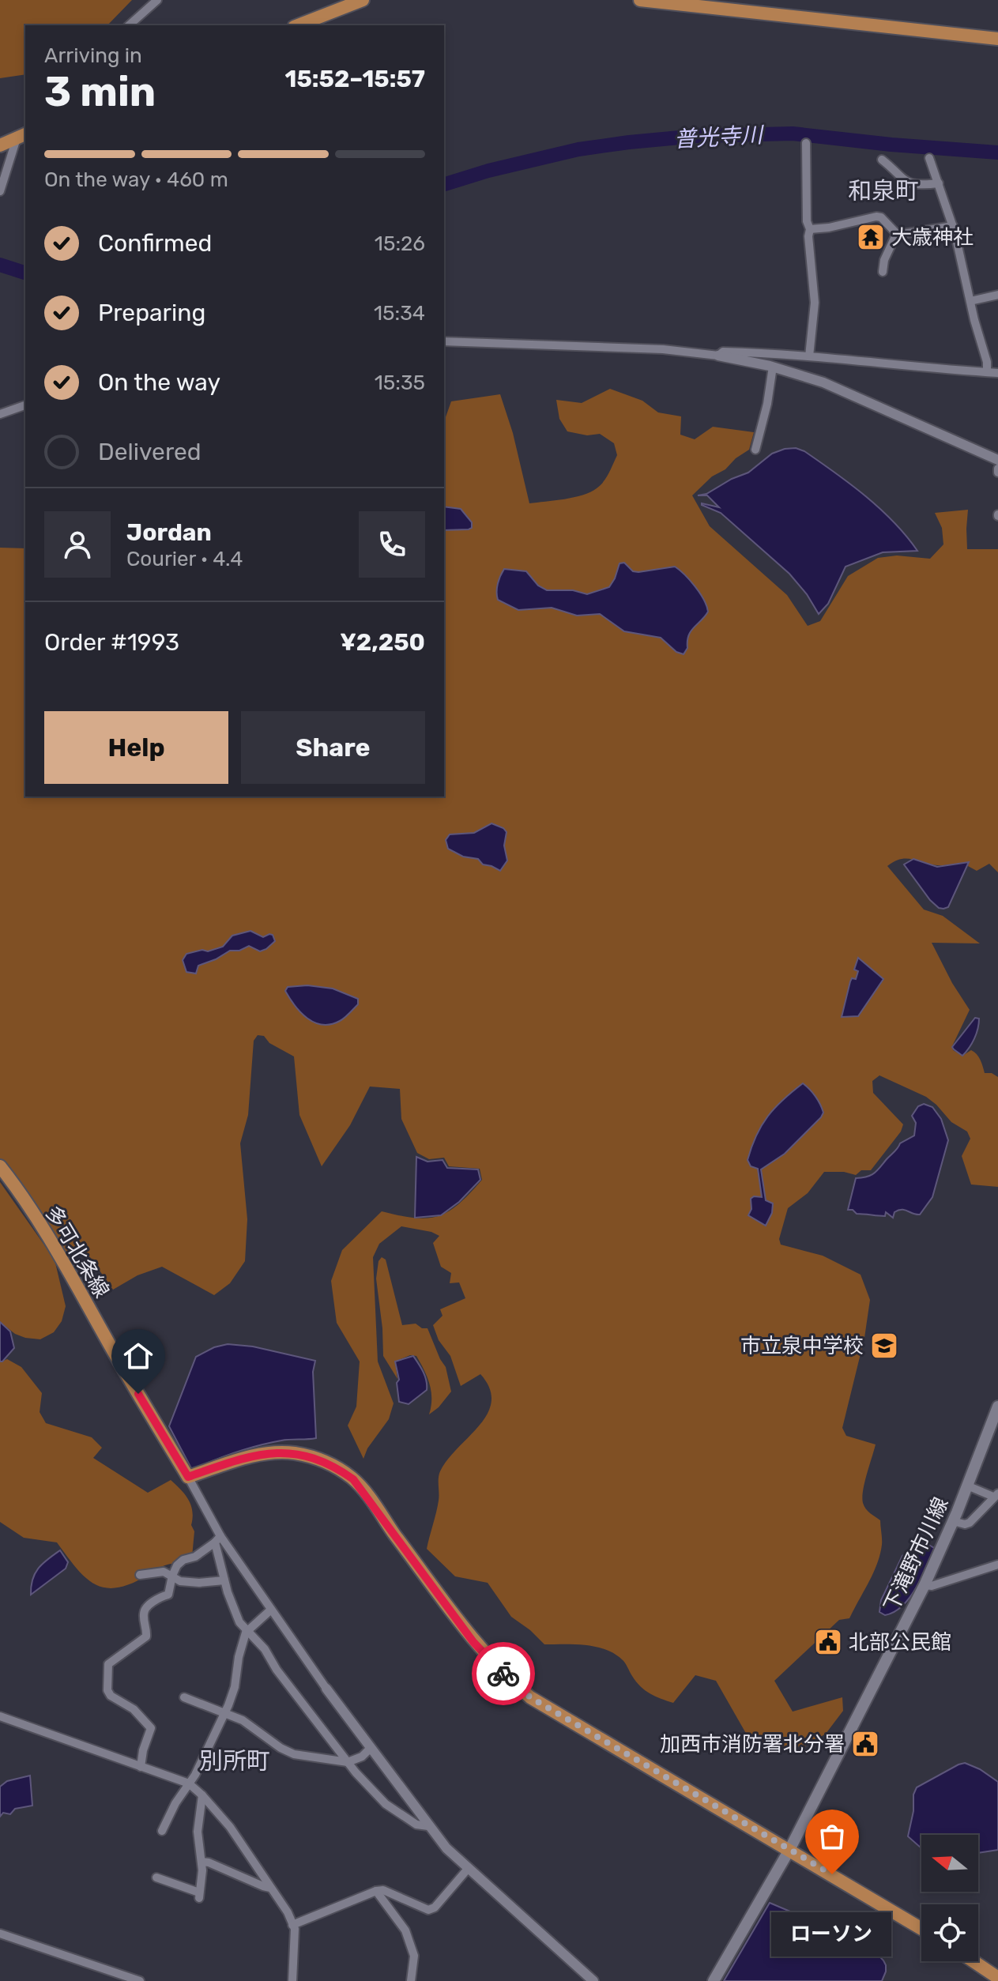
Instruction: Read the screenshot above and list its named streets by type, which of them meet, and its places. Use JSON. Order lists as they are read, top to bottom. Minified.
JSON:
{"streets":{"main road":["多可北条線","下滝野市川線"]},"districts":["和泉町","別所町"],"water":["普光寺川"],"places":{"temple":["大歳神社"],"school or university":["市立泉中学校"],"public building":["北部公民館","加西市消防署北分署"],"other":["ローソン"]},"north":"left","page":{"heading":["3 min","Arriving in","15:52–15:57"],"panel":["Jordan","Courier · 4.4","Order #1993","¥2,250"],"bar":"On the way · 460 m","list":[["Confirmed","15:26"],["Preparing","15:34"],["On the way","15:35"],"Delivered"],"buttons":["Help","Share"],"bubble":"ローソン"}}
